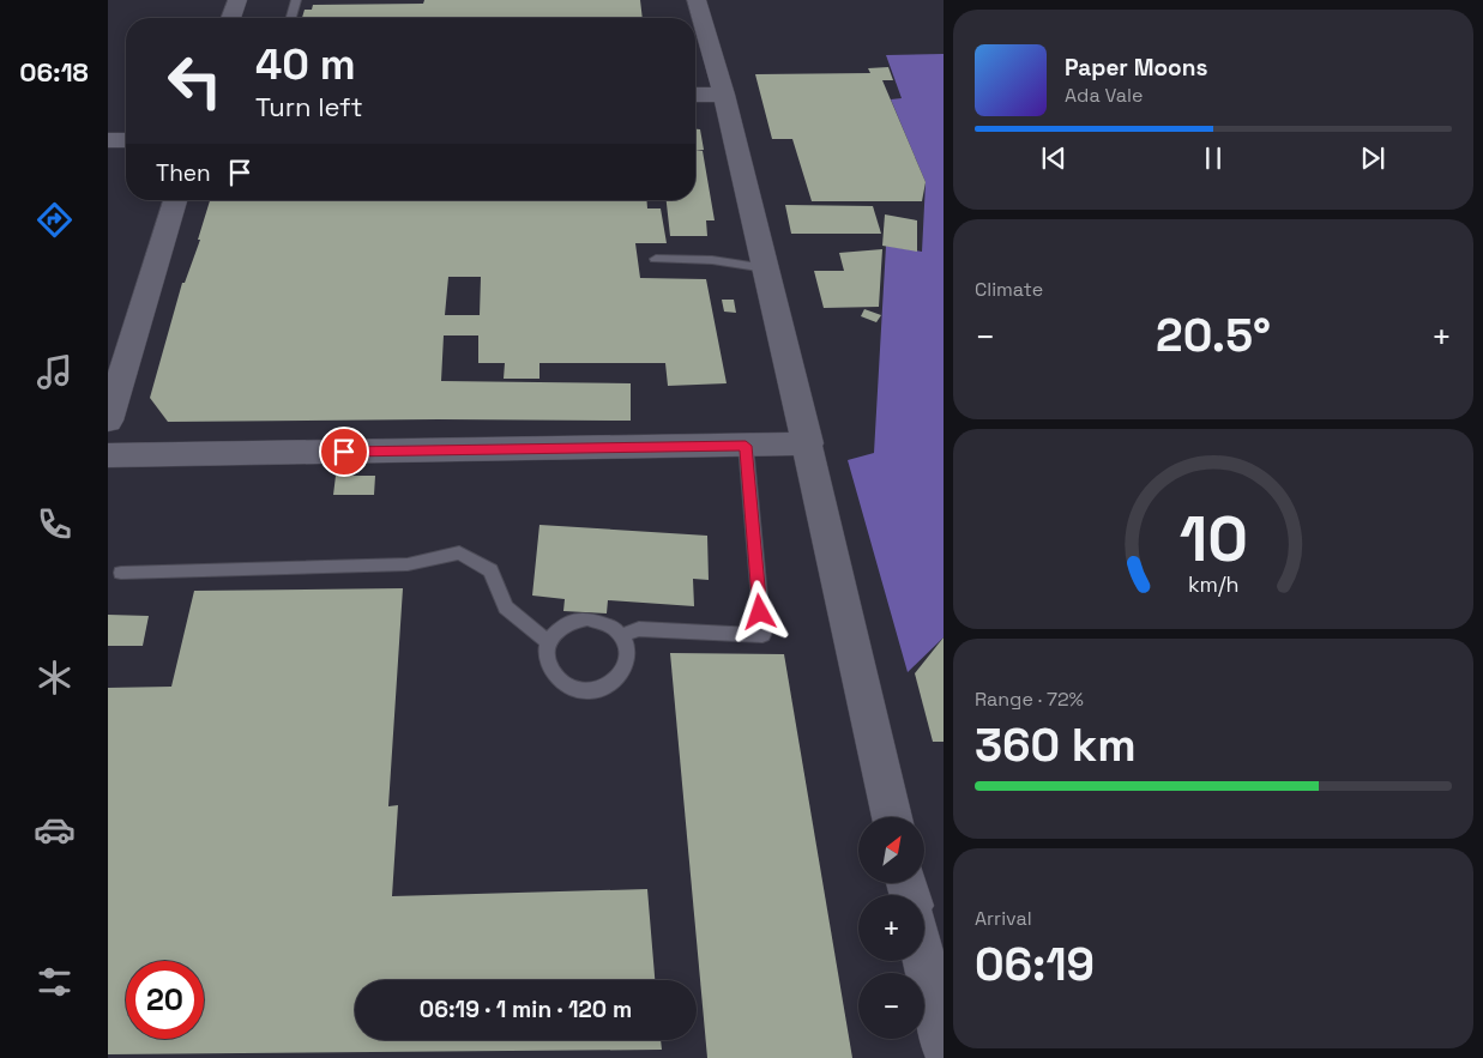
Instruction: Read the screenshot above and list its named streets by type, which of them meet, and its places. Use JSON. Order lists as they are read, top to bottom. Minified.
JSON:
{"north":"top right","page":{"tabs":"06:18","turn":["40 m","Turn left"],"song":["Paper Moons","Ada Vale"],"then":"Then","tile":["Climate",["Range · 72%","360 km"],["Arrival","06:19"]],"heat":["−","20.5°","+"],"map_buttons":["+","−"],"limit":"20","trip":"06:19 · 1 min · 120 m","gauge":["10","km/h"]}}
